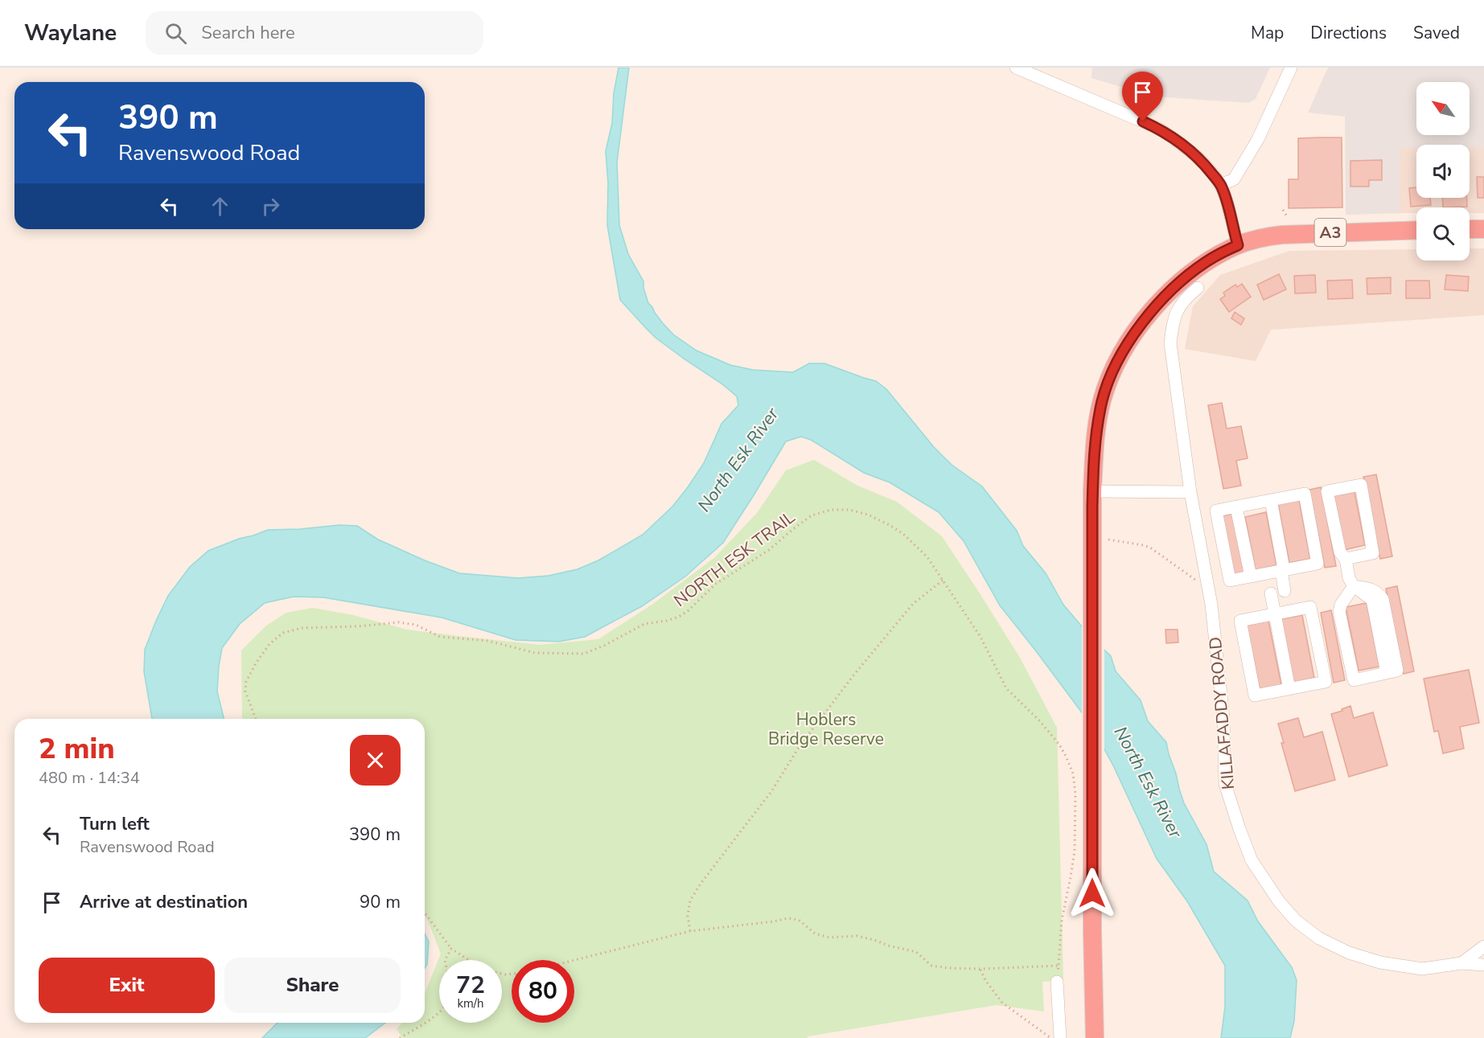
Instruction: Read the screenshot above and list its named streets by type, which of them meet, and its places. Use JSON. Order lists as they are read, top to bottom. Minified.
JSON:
{"streets":{"highway":["A3"],"street":["KILLAFADDY ROAD"],"path":["NORTH ESK TRAIL"]},"water":["North Esk River"],"parks":["Hoblers Bridge Reserve"],"north":"top left","page":{"header":"Waylane","search":"Search here","nav":["Map","Directions","Saved"],"turn":["390 m","Ravenswood Road"],"heading":["2 min","480 m · 14:34"],"list":[{"name":"Turn left","note":"Ravenswood Road","value":"390 m"},{"name":"Arrive at destination","value":"90 m"}],"buttons":["Exit","Share"],"speed":"72 km/h","limit":"80"}}
